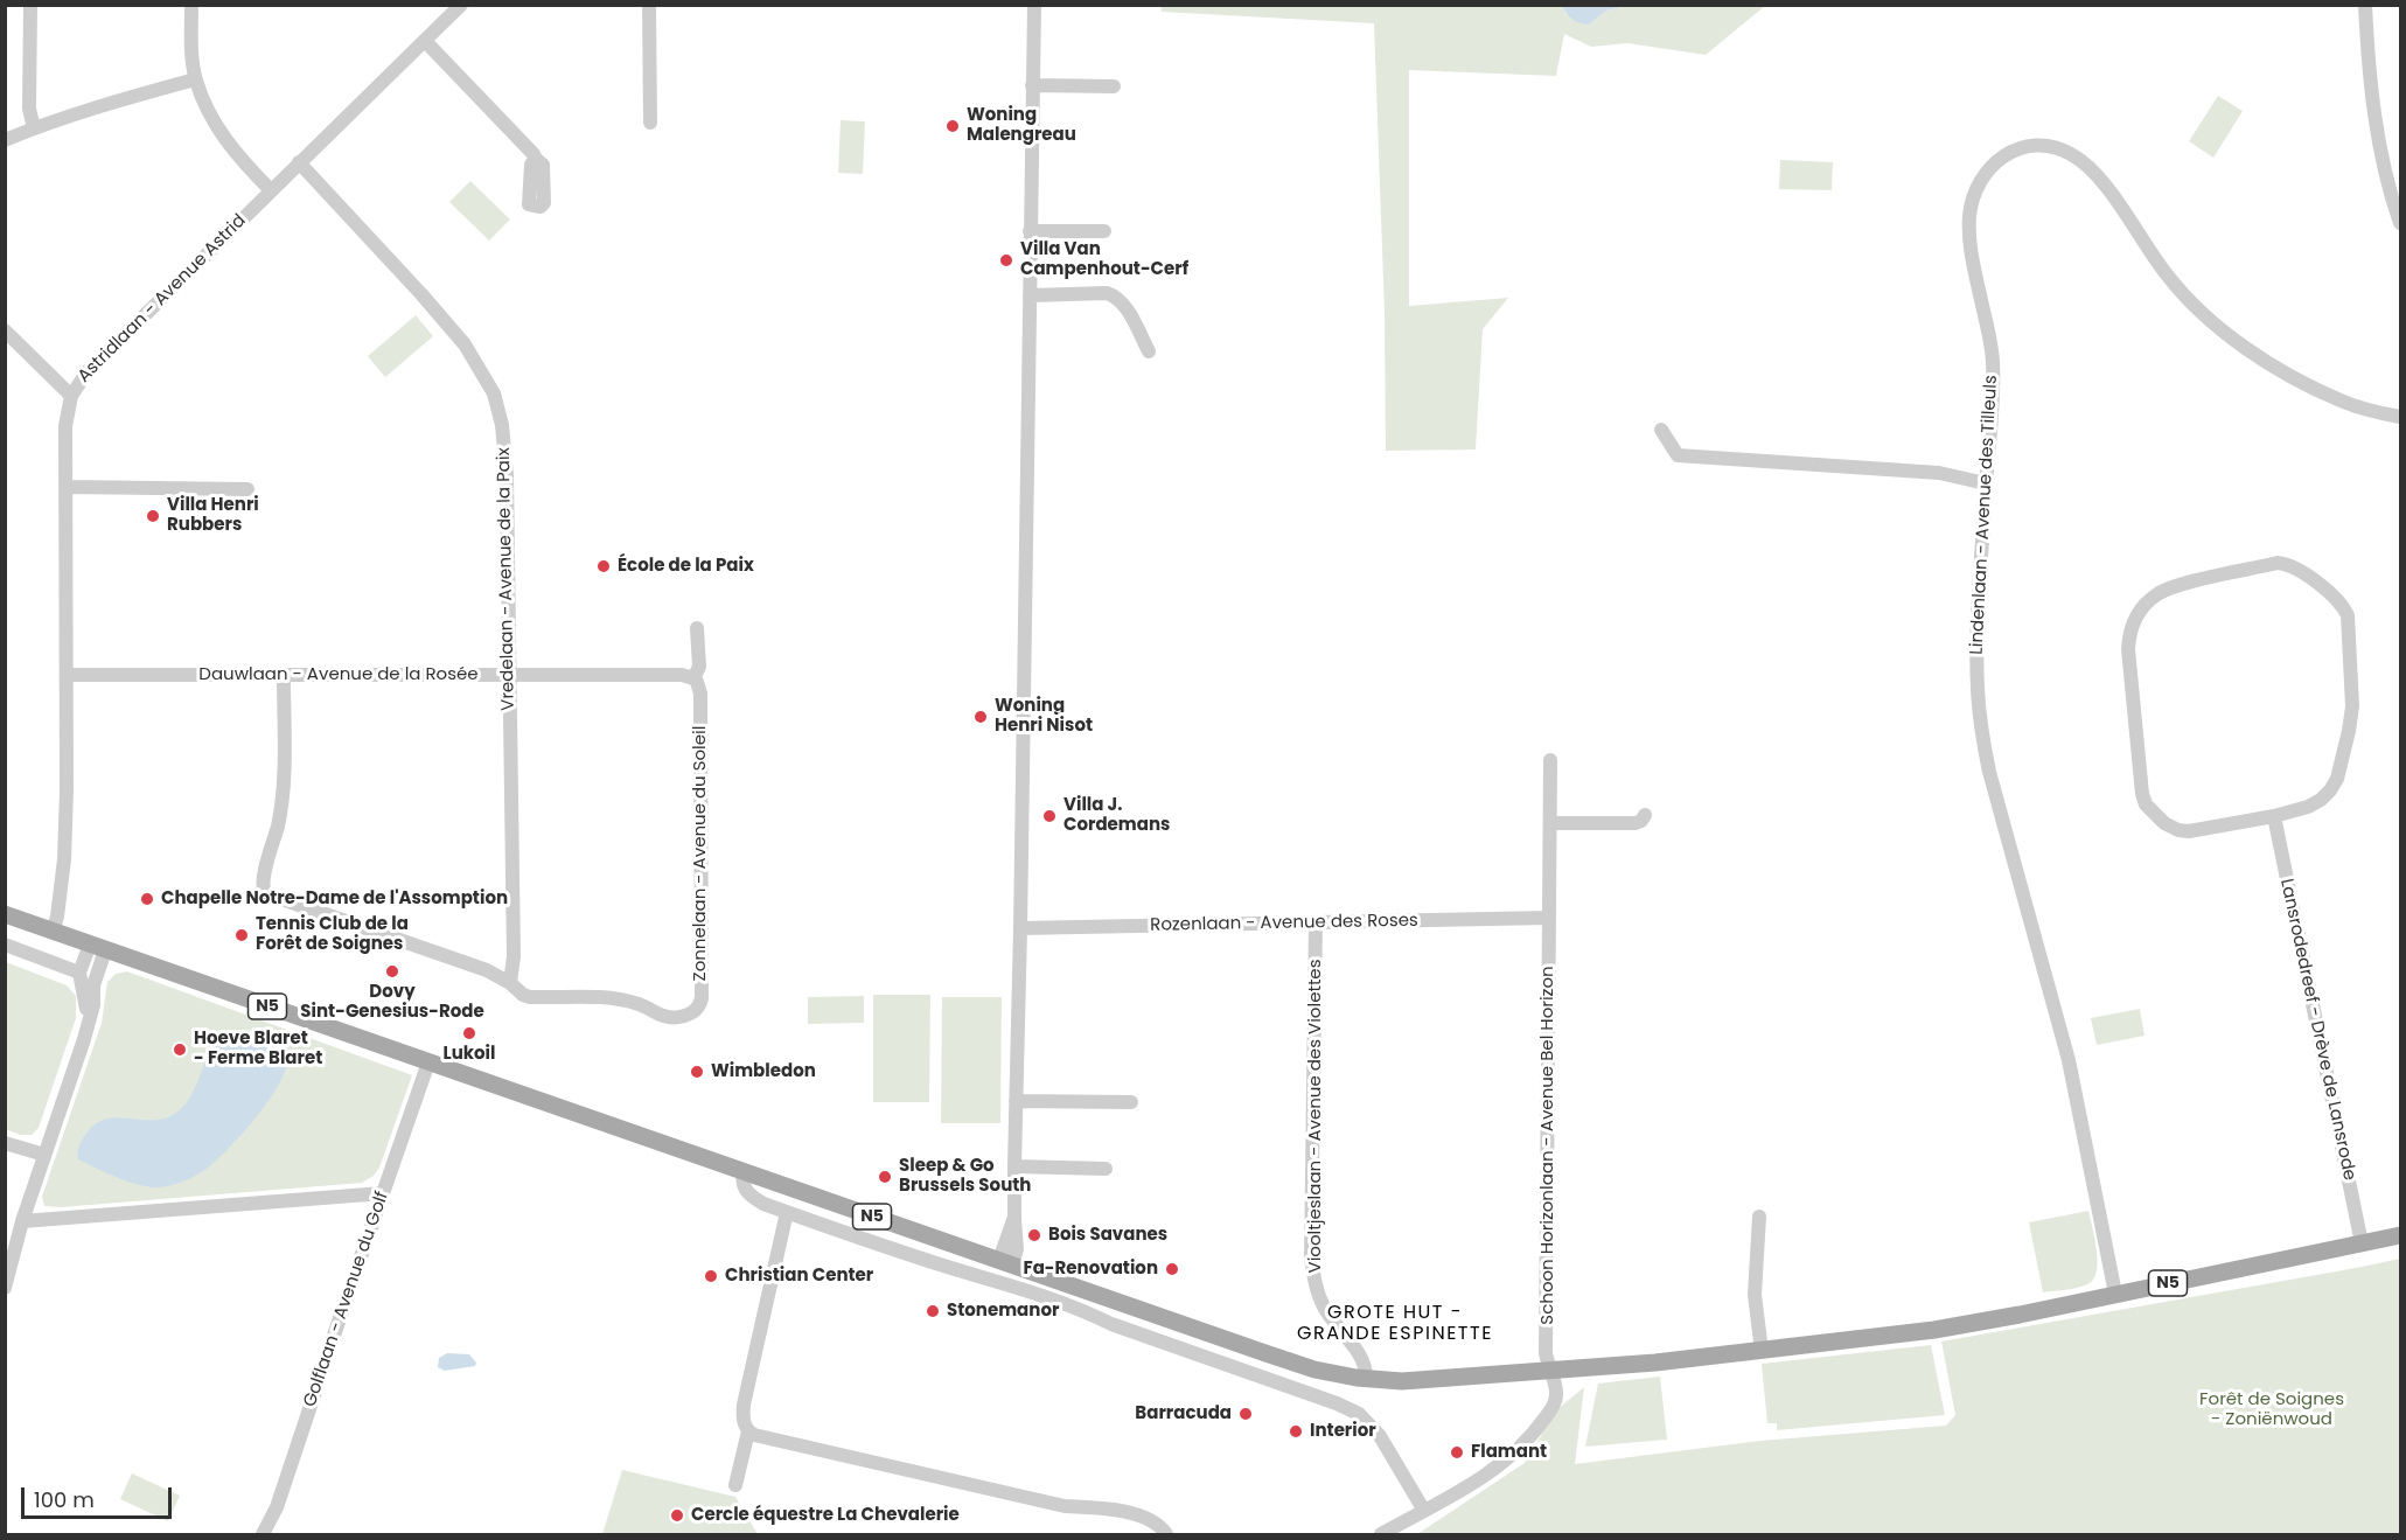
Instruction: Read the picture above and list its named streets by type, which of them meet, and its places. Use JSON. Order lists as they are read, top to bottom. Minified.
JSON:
{"streets":{"main road":["N5"],"street":["Astridlaan - Avenue Astrid","Lindenlaan - Avenue des Tilleuls","Vredelaan - Avenue de la Paix","Dauwlaan - Avenue de la Rosée","Zonnelaan - Avenue du Soleil","Rozenlaan - Avenue des Roses","Lansrodedreef - Drève de Lansrode","Viooltjeslaan - Avenue des Violettes","Schoon Horizonlaan - Avenue Bel Horizon","Golflaan - Avenue du Golf"]},"crossings":[["Astridlaan - Avenue Astrid","Vredelaan - Avenue de la Paix"],["Astridlaan - Avenue Astrid","Dauwlaan - Avenue de la Rosée"],["Astridlaan - Avenue Astrid","N5"],["Lindenlaan - Avenue des Tilleuls","N5"],["Vredelaan - Avenue de la Paix","Dauwlaan - Avenue de la Rosée"],["Vredelaan - Avenue de la Paix","Zonnelaan - Avenue du Soleil"],["Dauwlaan - Avenue de la Rosée","Zonnelaan - Avenue du Soleil"],["Rozenlaan - Avenue des Roses","Viooltjeslaan - Avenue des Violettes"],["Rozenlaan - Avenue des Roses","Schoon Horizonlaan - Avenue Bel Horizon"],["N5","Lansrodedreef - Drève de Lansrode"],["N5","Viooltjeslaan - Avenue des Violettes"],["N5","Schoon Horizonlaan - Avenue Bel Horizon"],["N5","Golflaan - Avenue du Golf"]],"districts":["GROTE HUT - GRANDE ESPINETTE"],"parks":["Forêt de Soignes - Zoniënwoud"],"places":["Woning Malengreau","Villa Van Campenhout-Cerf","Villa Henri Rubbers","École de la Paix","Woning Henri Nisot","Villa J. Cordemans","Chapelle Notre-Dame de l'Assomption","Tennis Club de la Forêt de Soignes","Dovy Sint-Genesius-Rode","Lukoil","Hoeve Blaret - Ferme Blaret","Wimbledon","Sleep & Go Brussels South","Bois Savanes","Fa-Renovation","Christian Center","Stonemanor","Barracuda","Interior","Flamant","Cercle équestre La Chevalerie"],"scale_bar":"100 m"}
